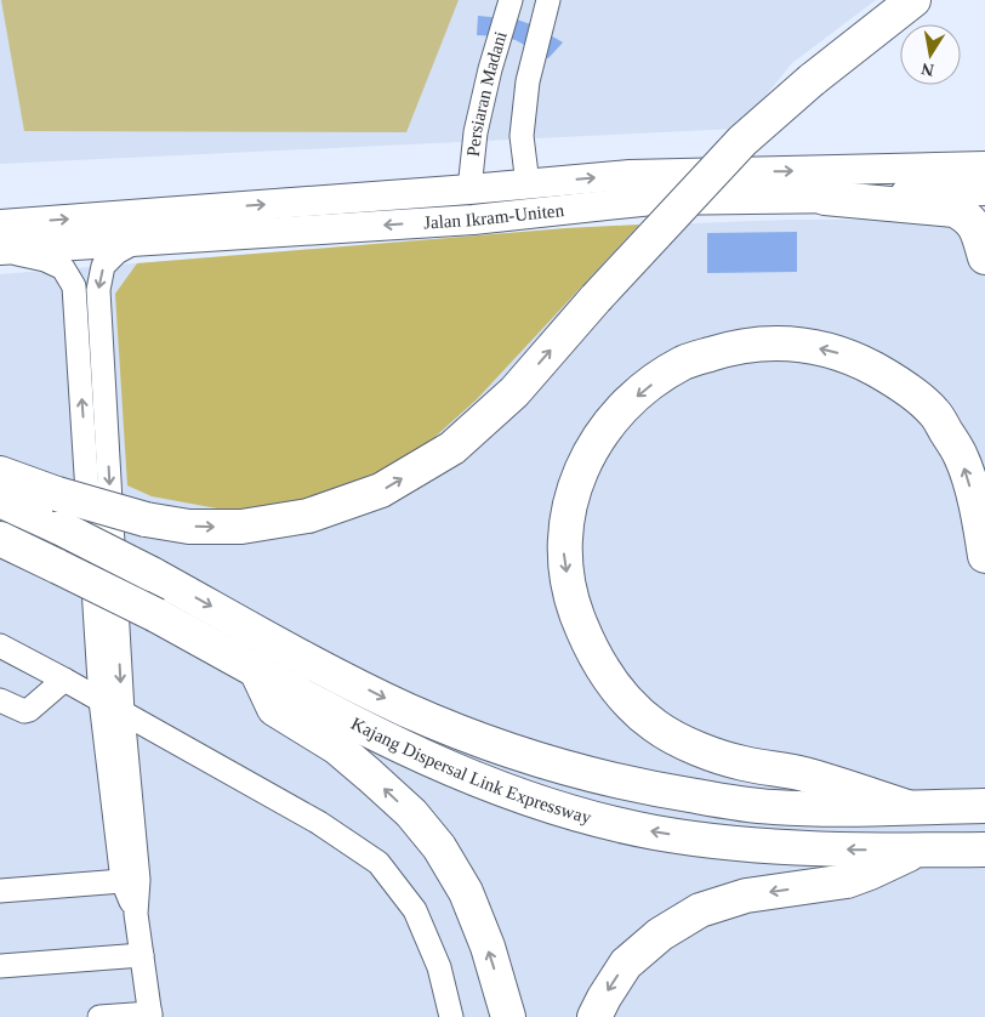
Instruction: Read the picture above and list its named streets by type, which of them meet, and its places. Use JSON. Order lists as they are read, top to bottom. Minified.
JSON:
{"streets":{"highway":["Kajang Dispersal Link Expressway"],"main road":["Jalan Ikram-Uniten"],"street":["Persiaran Madani"]},"crossings":[["Persiaran Madani","Jalan Ikram-Uniten"]],"north":"bottom"}
